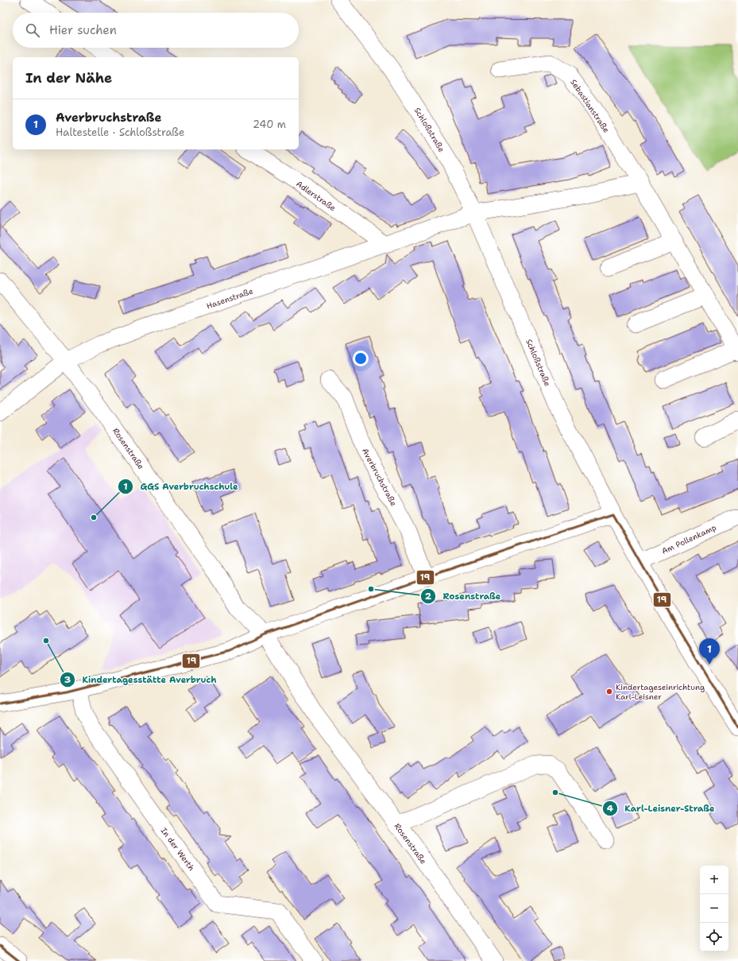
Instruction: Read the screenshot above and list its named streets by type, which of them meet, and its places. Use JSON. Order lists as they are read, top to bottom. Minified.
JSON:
{"streets":{"street":["Sebastianstraße","Schloßstraße","Adlerstraße","Hasenstraße","Rosenstraße","Averbruchstraße","Am Pollenkamp","In der Werth"]},"crossings":[["Schloßstraße","Hasenstraße"],["Schloßstraße","Am Pollenkamp"],["Adlerstraße","Hasenstraße"],["Hasenstraße","Rosenstraße"]],"places":["GGS Averbruchschule","Rosenstraße","Kindertagesstätte Averbruch","Kindertageseinrichtung Karl-Leisner","Karl-Leisner-Straße"],"lines":["transit line 19"],"page":{"search":"Hier suchen","heading":"In der Nähe","list":[{"mark":"1","name":"Averbruchstraße","note":"Haltestelle · Schloßstraße","value":"240 m"}],"pins":"1","map_buttons":["+","−"]}}
